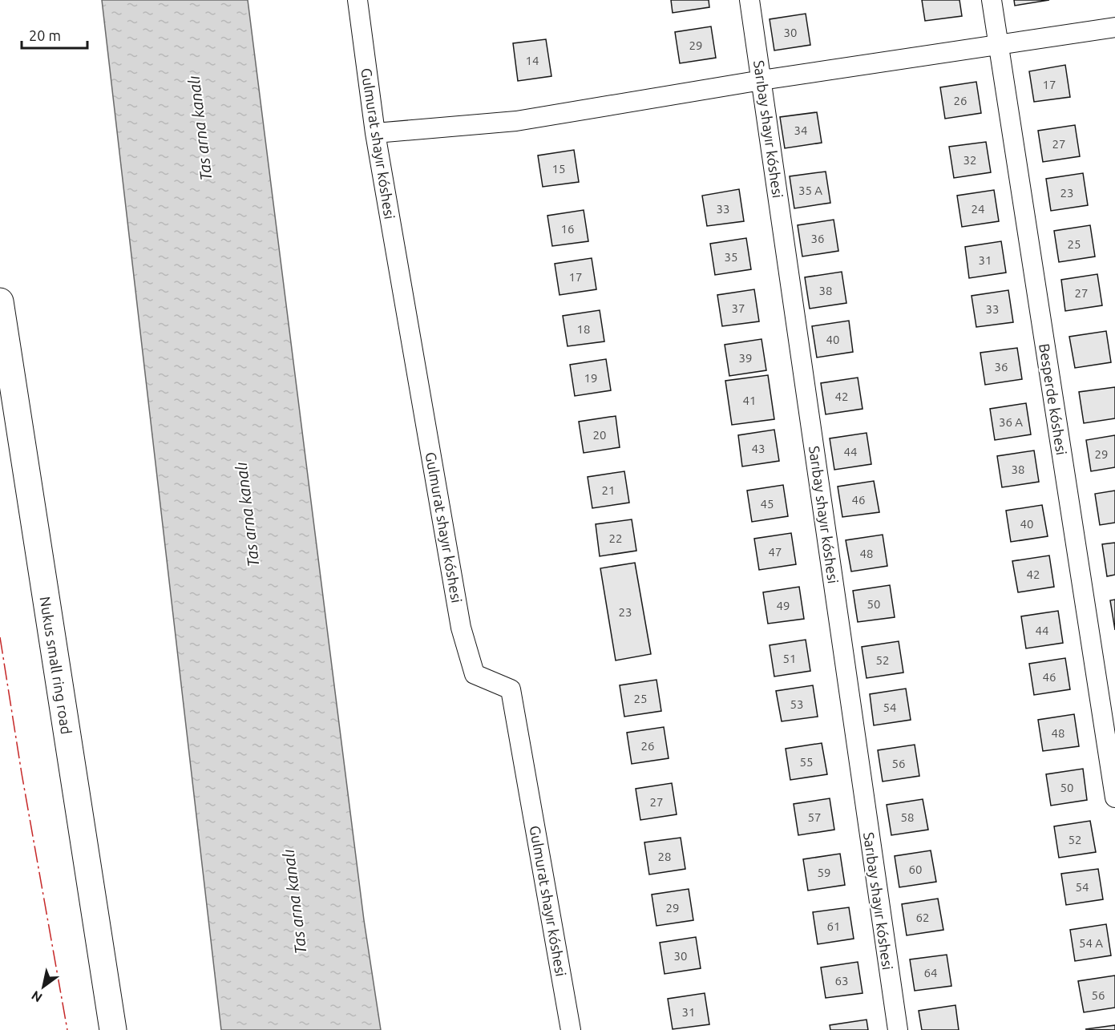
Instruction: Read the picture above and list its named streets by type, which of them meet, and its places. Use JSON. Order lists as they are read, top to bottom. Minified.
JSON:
{"streets":{"main road":["Nukus small ring road"],"street":["Sarıbay shayır kóshesi","Gulmurat shayır kóshesi","Besperde kóshesi"]},"water":["Tas arna kanalı"],"house_numbers":["30","29","14","17","26","34","27","32","15","35 А","23","33","24","16","36","25","35","31","17","38","27","37","33","18","40","39","36","19","42","41","36 А","20","43","44","29","38","21","46","45","40","22","47","48","42","50","49","23","44","51","52","46","25","53","54","48","26","55","56","50","27","57","58","52","28","60","59","54","29","62","61","54 А","30","64","63","56","31"],"scale_bar":"20 m","north":"bottom left"}
